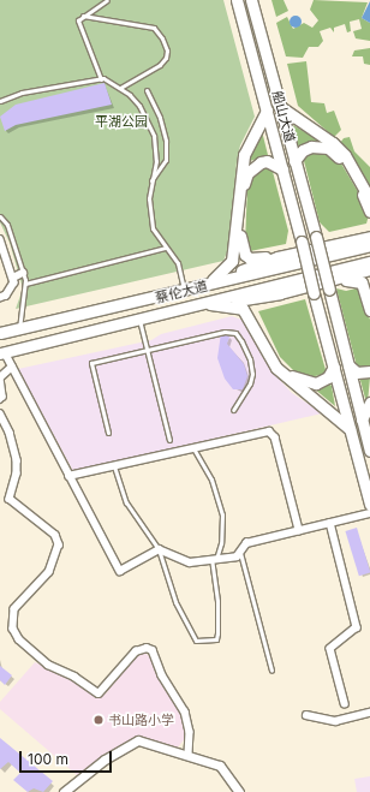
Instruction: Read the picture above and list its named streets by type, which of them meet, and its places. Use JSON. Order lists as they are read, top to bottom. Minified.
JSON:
{"streets":{"highway":["船山大道","蔡伦大道"]},"parks":["平湖公园"],"places":["书山路小学"],"scale_bar":"100 m"}
